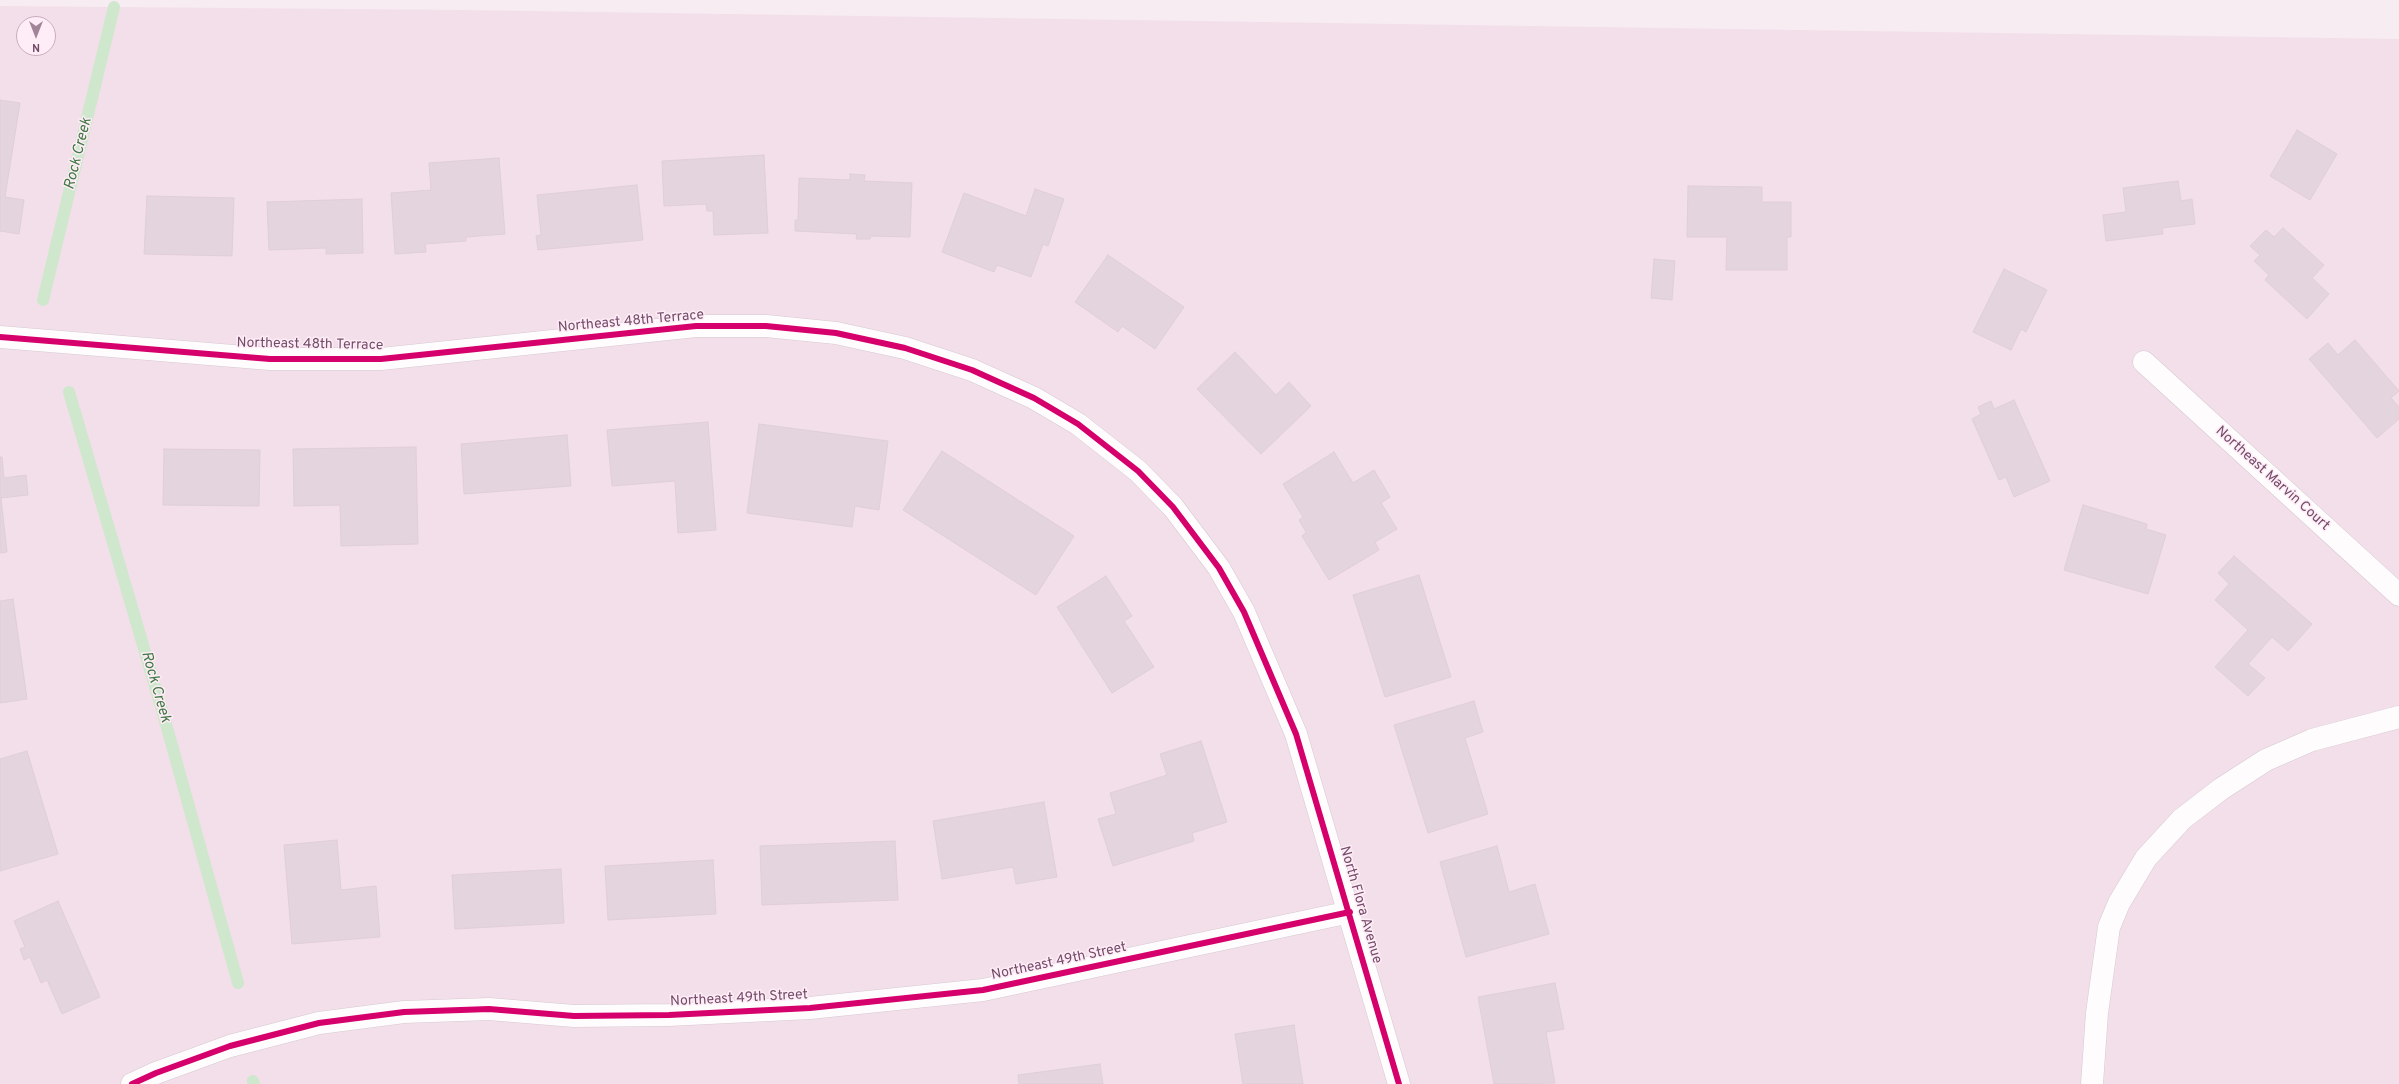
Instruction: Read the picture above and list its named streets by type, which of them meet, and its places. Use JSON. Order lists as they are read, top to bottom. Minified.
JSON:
{"streets":{"street":["Northeast 48th Terrace","Northeast Marvin Court","North Flora Avenue","Northeast 49th Street"]},"crossings":[["Northeast 48th Terrace","North Flora Avenue"],["North Flora Avenue","Northeast 49th Street"]],"water":["Rock Creek"],"north":"bottom"}
